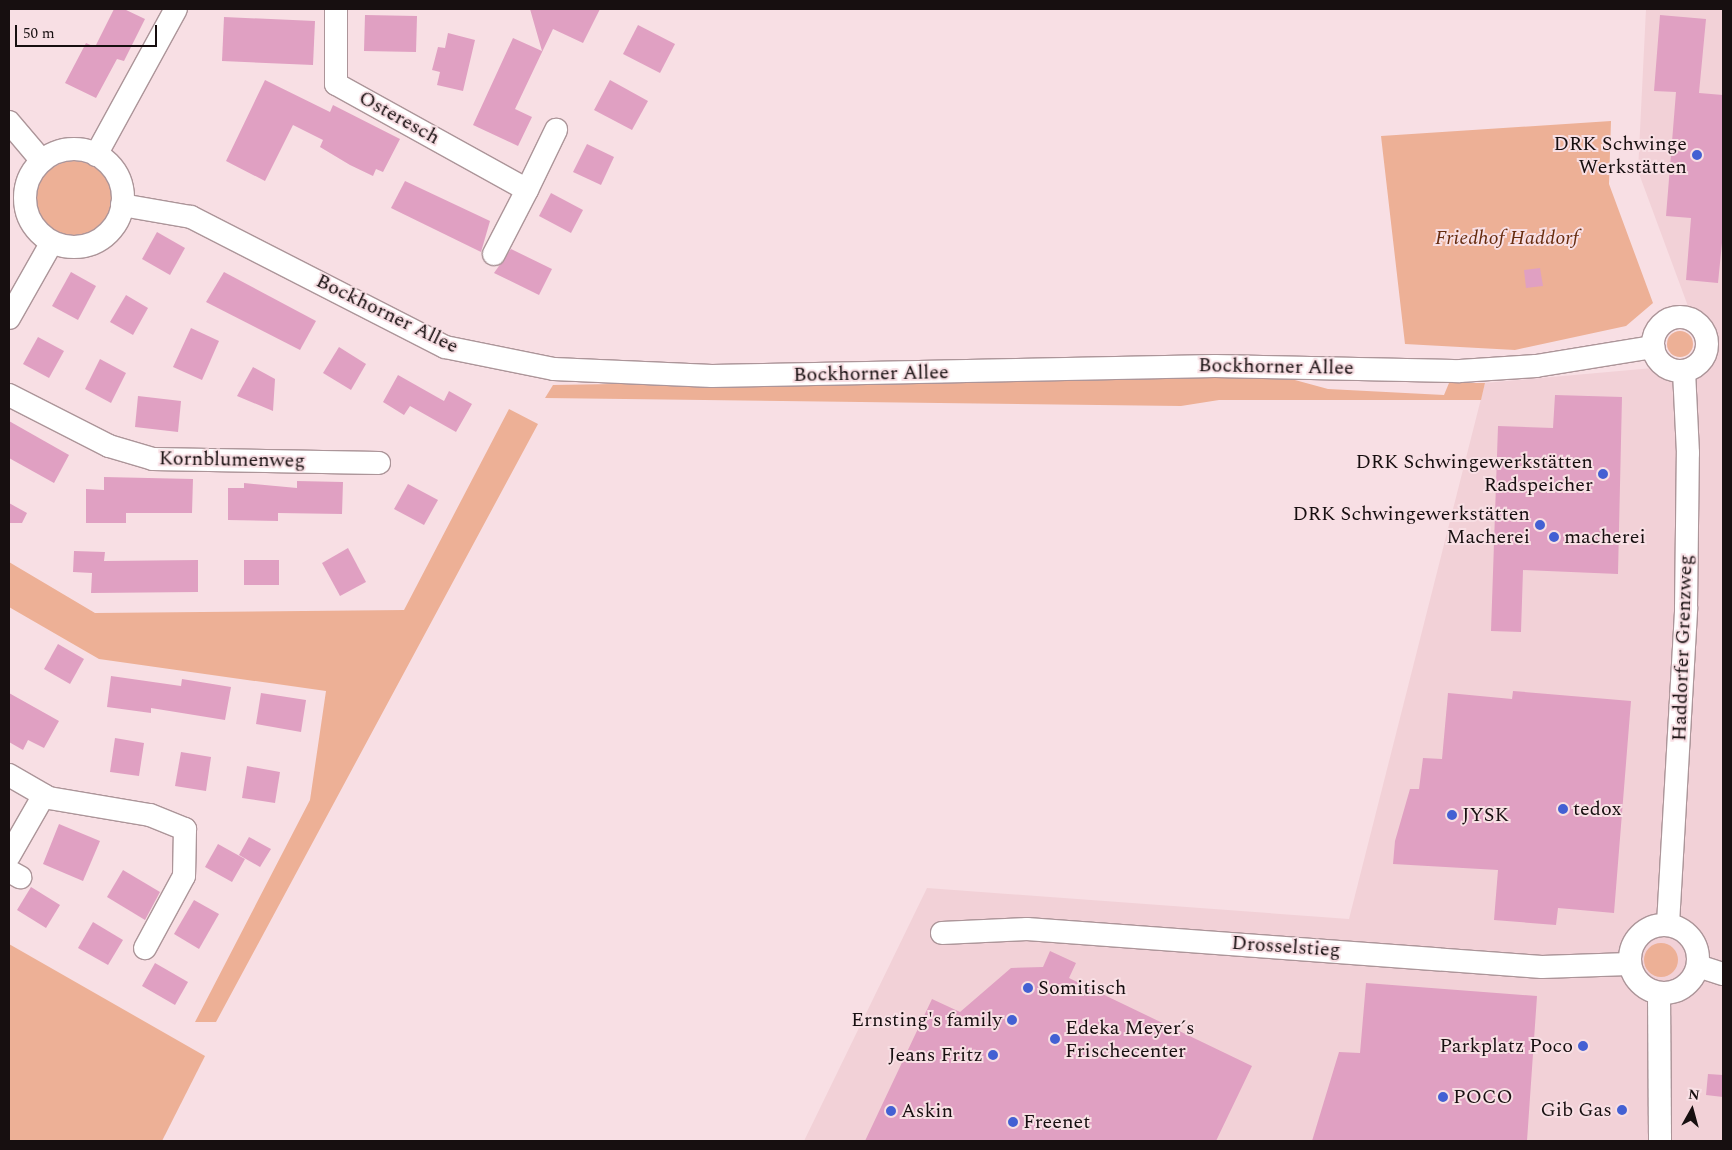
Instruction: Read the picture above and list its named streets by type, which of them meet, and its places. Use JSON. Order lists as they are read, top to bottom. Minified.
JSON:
{"streets":{"street":["Osteresch","Bockhorner Allee","Kornblumenweg","Haddorfer Grenzweg","Drosselstieg"]},"crossings":[["Bockhorner Allee","Haddorfer Grenzweg"],["Haddorfer Grenzweg","Drosselstieg"]],"parks":["Friedhof Haddorf"],"places":["DRK Schwinge Werkstätten","DRK Schwingewerkstätten Radspeicher","DRK Schwingewerkstätten Macherei","macherei","tedox","JYSK","Somitisch","Ernsting's family","Edeka Meyer´s Frischecenter","Parkplatz Poco","Jeans Fritz","POCO","Gib Gas","Askin","Freenet"],"scale_bar":"50 m","north":"top"}
